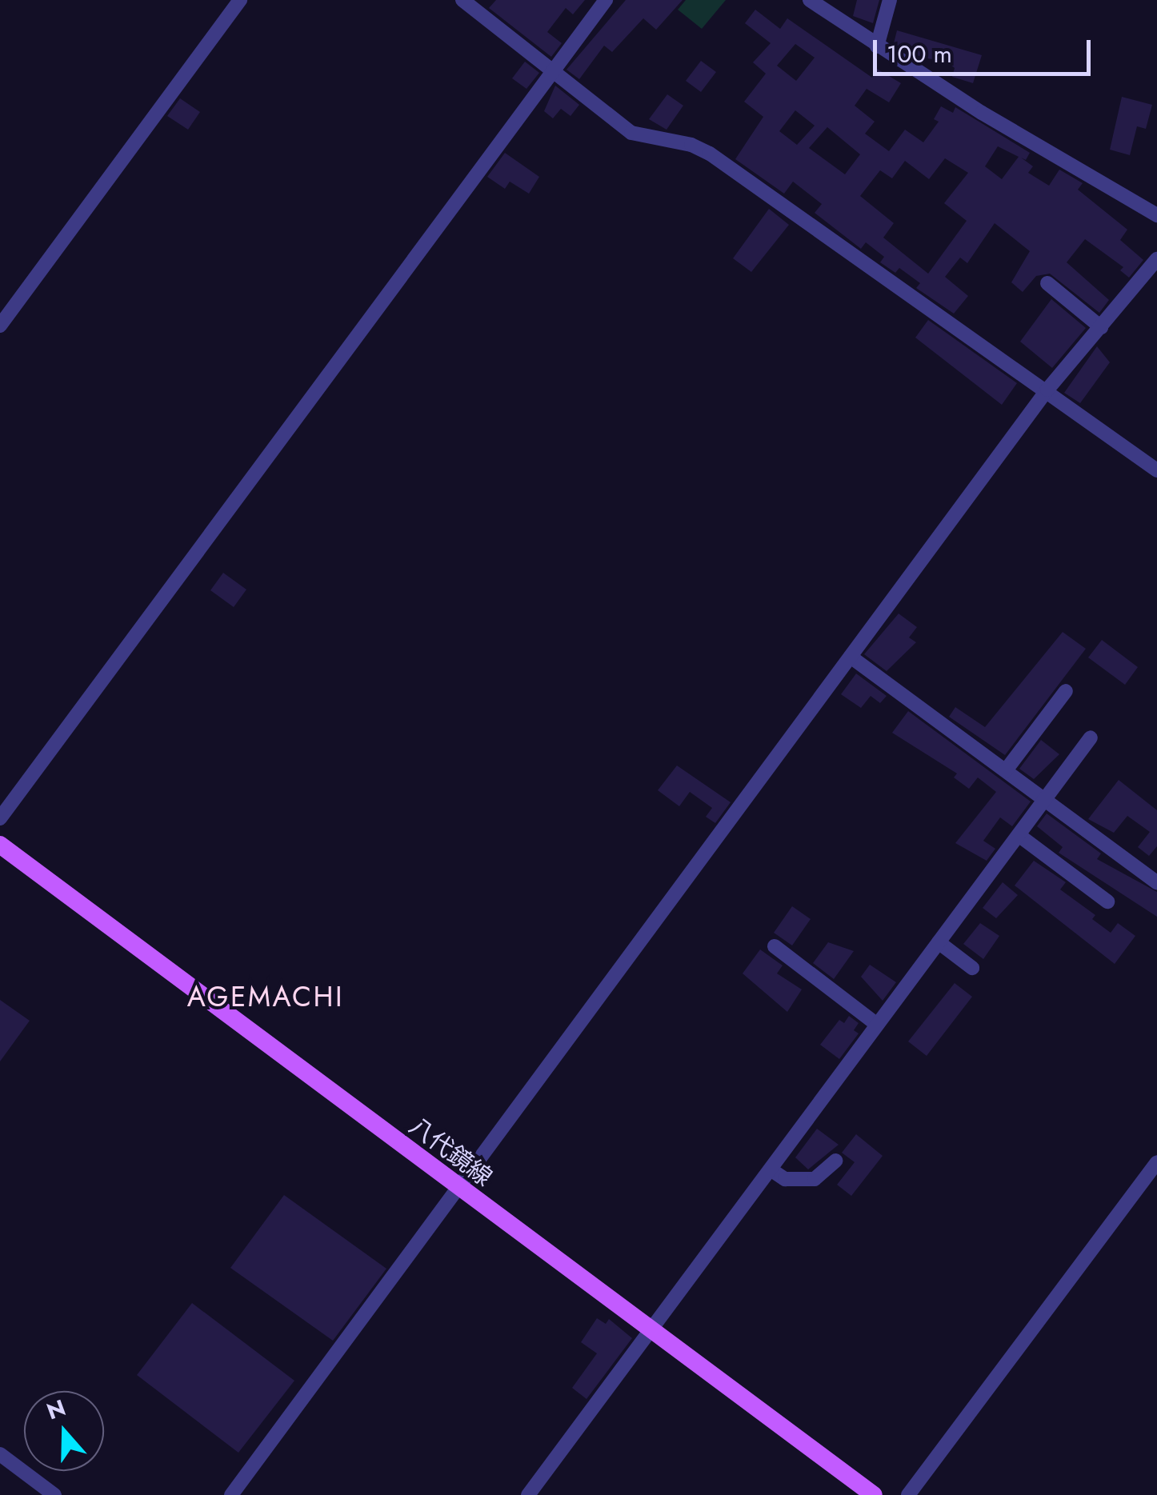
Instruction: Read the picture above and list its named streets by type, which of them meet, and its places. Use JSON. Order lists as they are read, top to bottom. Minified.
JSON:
{"streets":{"main road":["八代鏡線"]},"districts":["AGEMACHI"],"scale_bar":"100 m","north":"top"}
